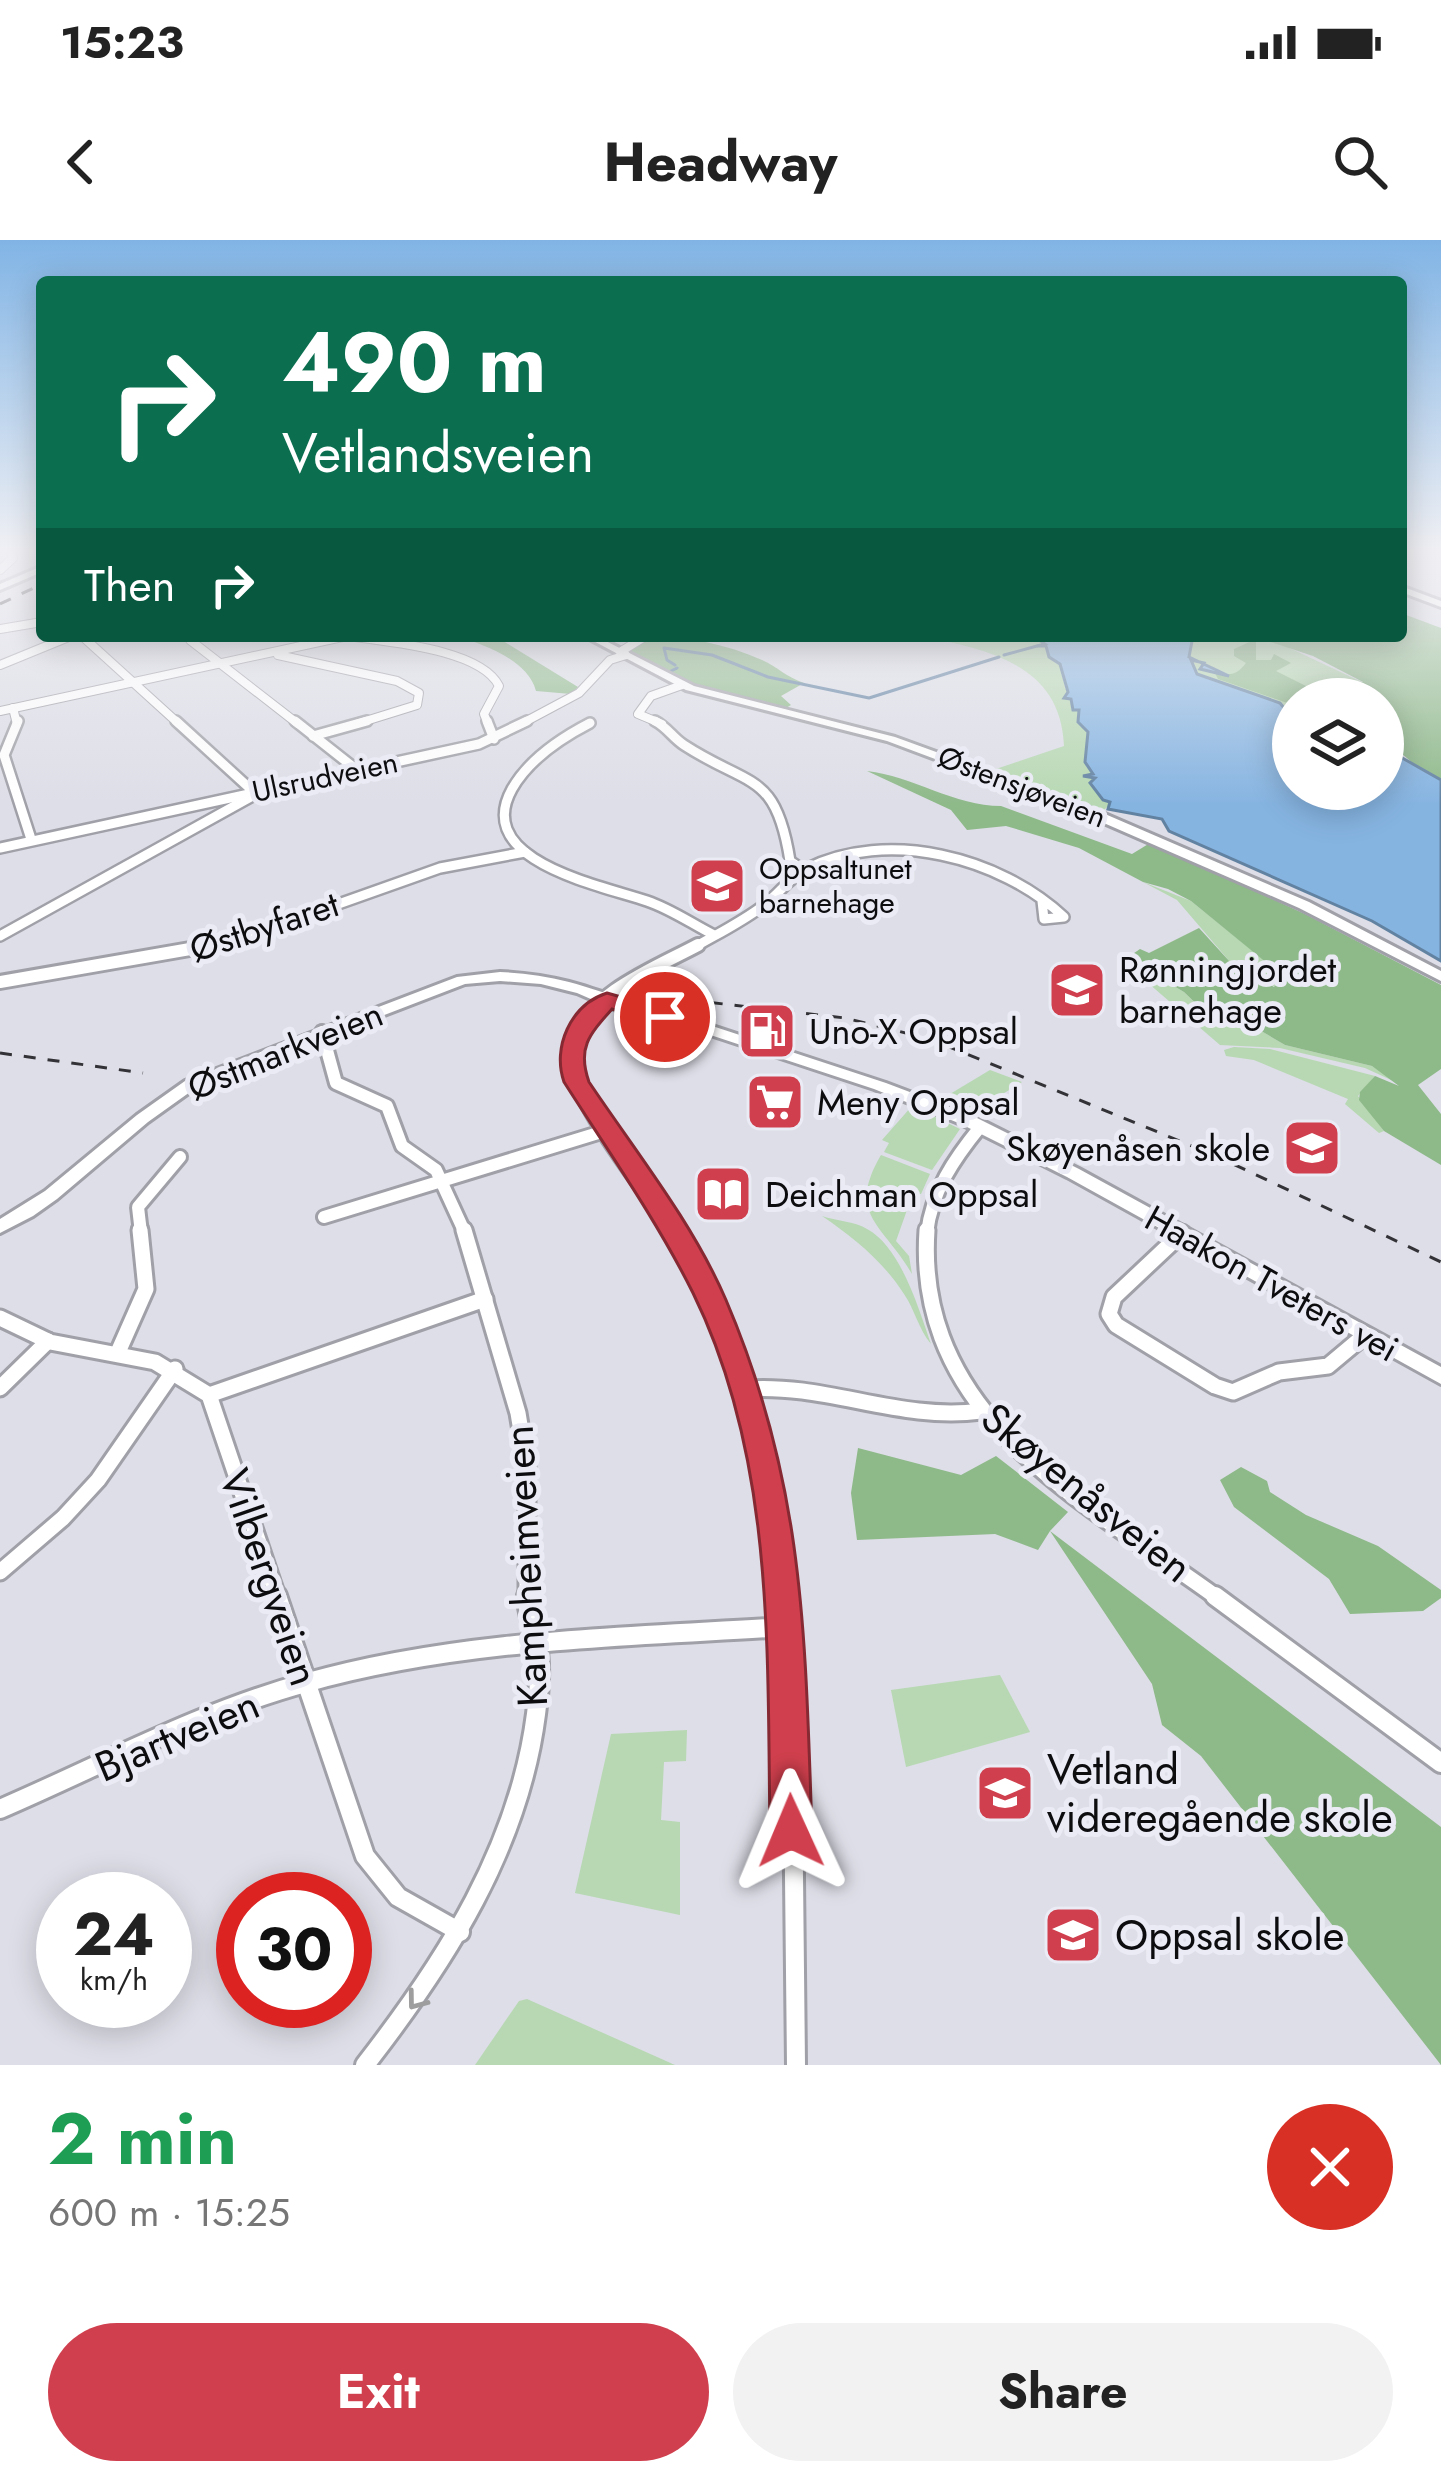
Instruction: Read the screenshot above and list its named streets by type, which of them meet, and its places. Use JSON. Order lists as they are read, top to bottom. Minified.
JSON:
{"streets":{"street":["Ulsrudveien","Østensjøveien","Østbyfaret","Østmarkveien","Haakon Tveters vei","Skøyenåsveien","Kampheimveien","Vilbergveien","Bjartveien"]},"crossings":[["Ulsrudveien","Østensjøveien"],["Østmarkveien","Haakon Tveters vei"],["Østmarkveien","Kampheimveien"],["Haakon Tveters vei","Skøyenåsveien"],["Kampheimveien","Vilbergveien"],["Kampheimveien","Bjartveien"],["Vilbergveien","Bjartveien"]],"places":{"school or university":["Oppsaltunet barnehage","Rønningjordet barnehage","Skøyenåsen skole","Vetland videregående skole","Oppsal skole"],"fuel station":["Uno-X Oppsal"],"supermarket":["Meny Oppsal"],"library":["Deichman Oppsal"]},"page":{"status":"15:23","header":"Headway","turn":["490 m","Vetlandsveien"],"then":"Then","speed":"24 km/h","limit":"30","heading":["2 min","600 m · 15:25"],"buttons":["Exit","Share"]}}
